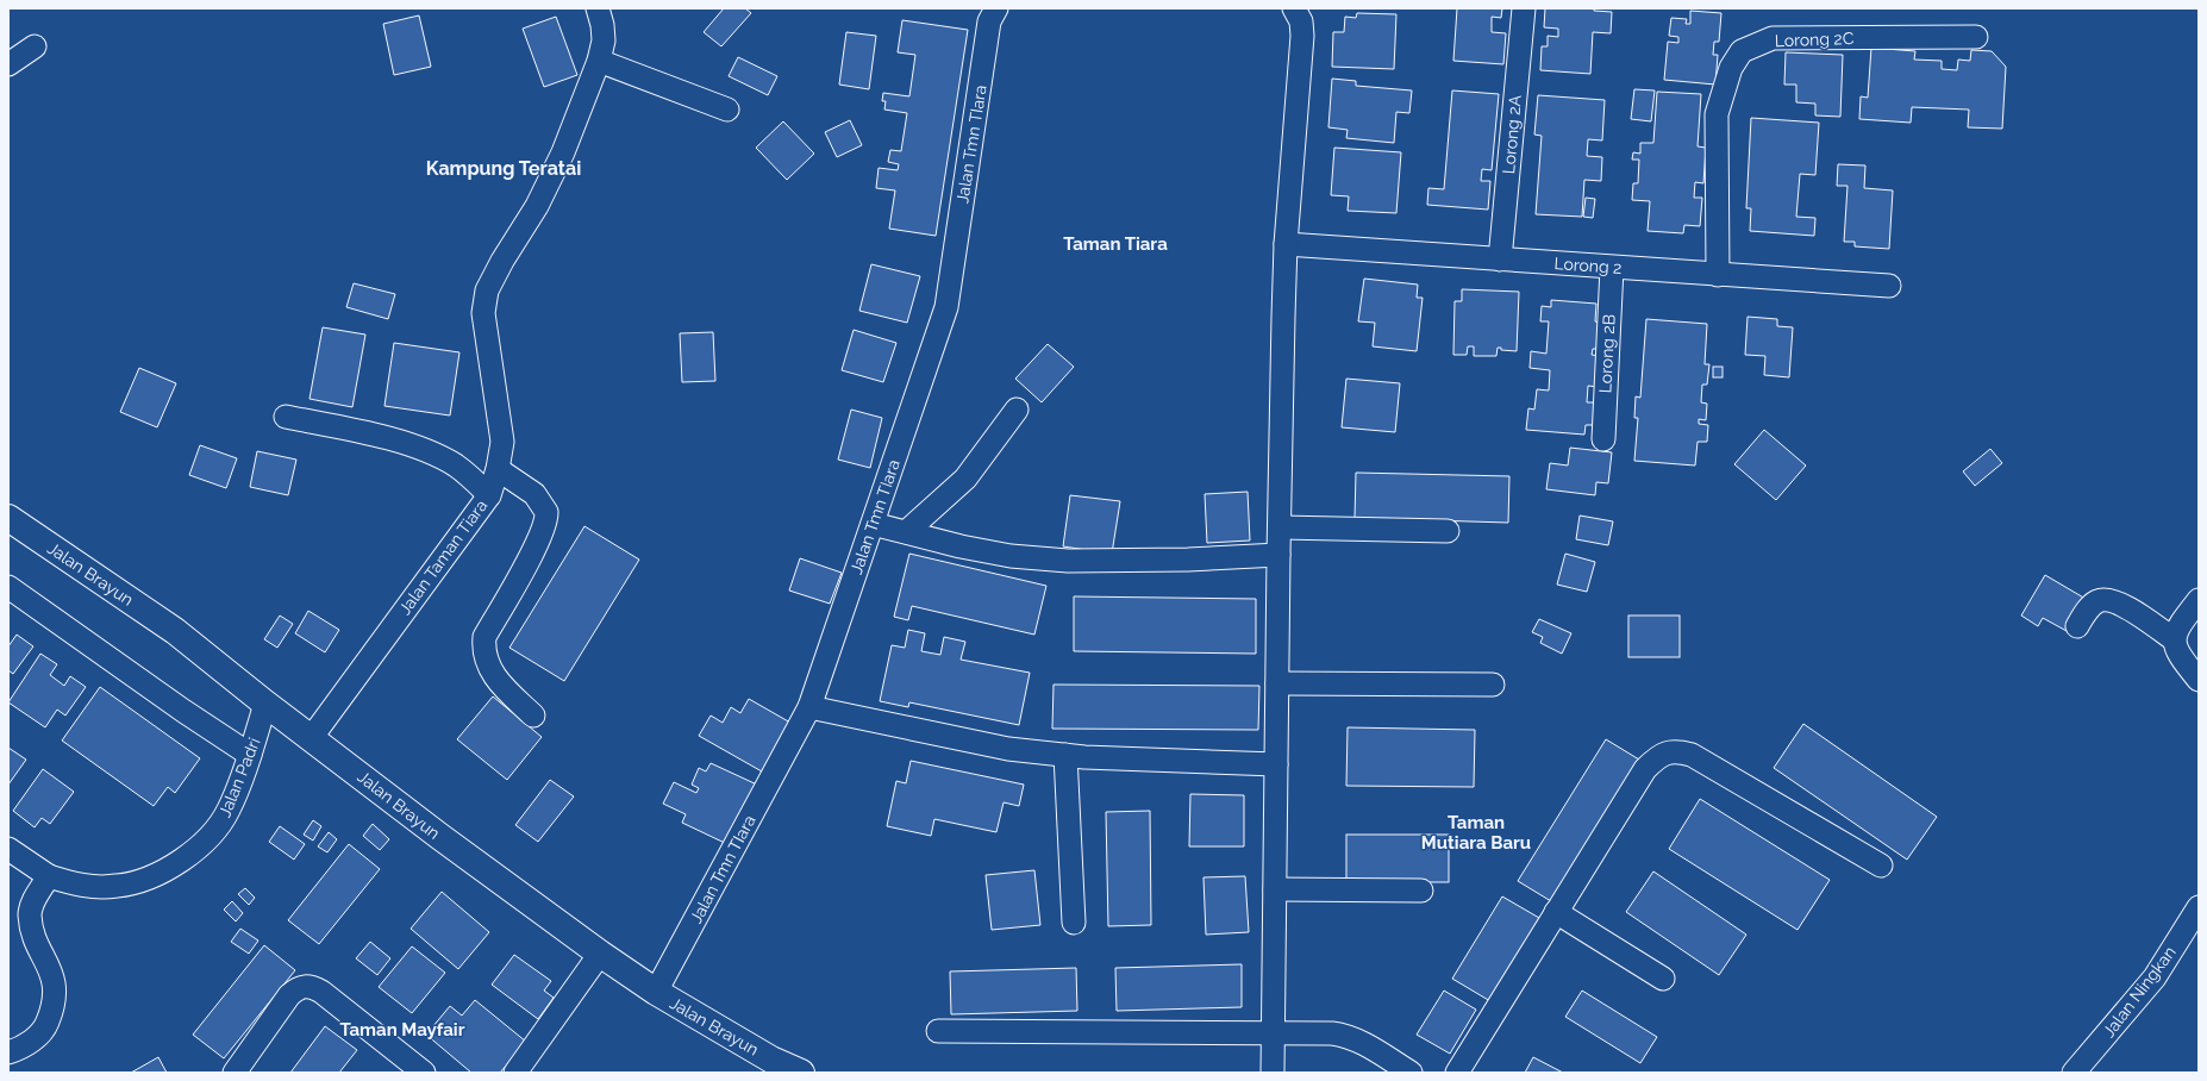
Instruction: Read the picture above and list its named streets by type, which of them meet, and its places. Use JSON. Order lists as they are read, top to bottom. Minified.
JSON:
{"streets":{"main road":["Jalan Brayun"],"street":["Lorong 2C","Lorong 2A","Jalan Tmn TIara","Lorong 2","Lorong 2B","Jalan Taman Tiara","Jalan Padri","Jalan Ningkan"]},"crossings":[["Lorong 2C","Lorong 2"],["Lorong 2A","Lorong 2"],["Jalan Tmn TIara","Jalan Brayun"],["Lorong 2","Lorong 2B"],["Jalan Taman Tiara","Jalan Brayun"],["Jalan Brayun","Jalan Padri"]],"districts":["Kampung Teratai","Taman Tiara","Taman Mutiara Baru","Taman Mayfair"]}
